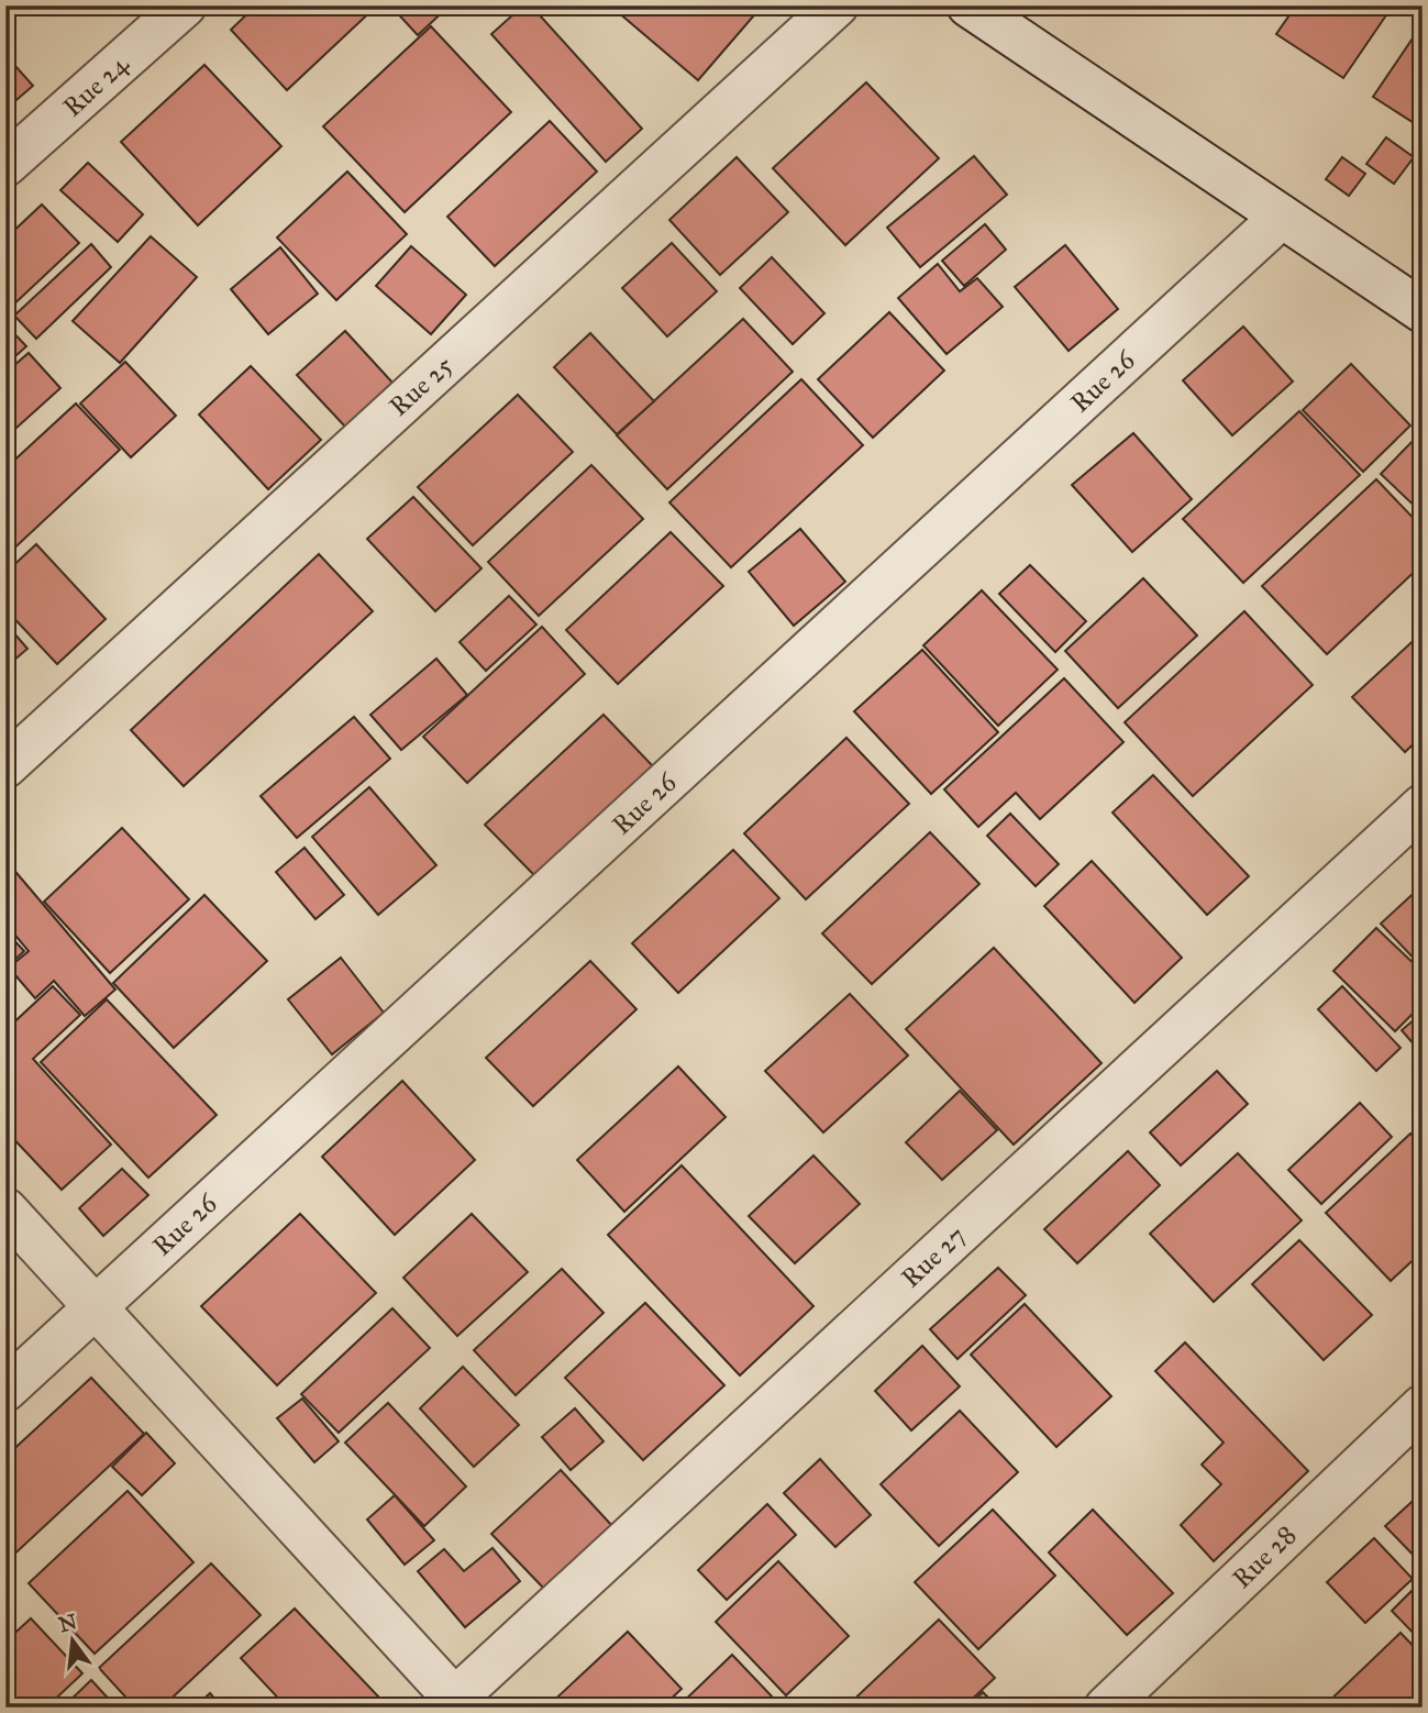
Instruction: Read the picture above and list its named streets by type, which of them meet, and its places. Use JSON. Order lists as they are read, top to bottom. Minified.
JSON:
{"streets":{"street":["Rue 24","Rue 26","Rue 25","Rue 27","Rue 28"]},"north":"top"}
